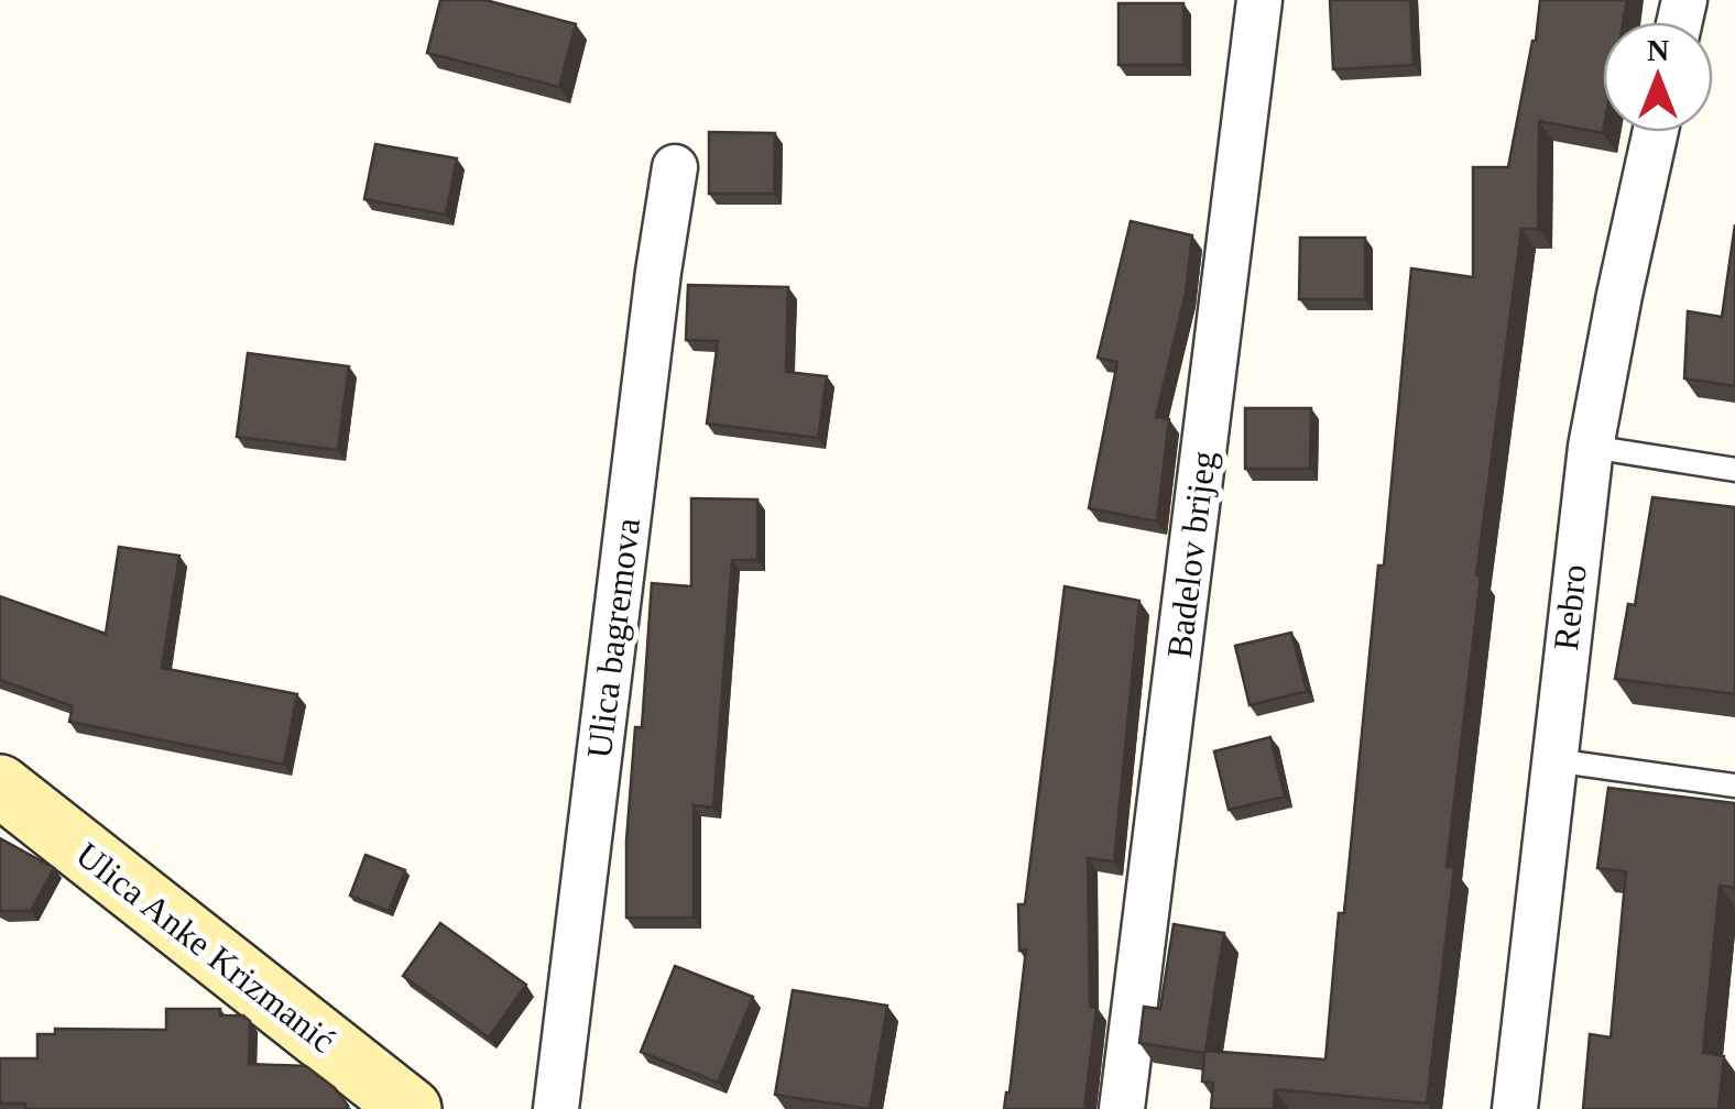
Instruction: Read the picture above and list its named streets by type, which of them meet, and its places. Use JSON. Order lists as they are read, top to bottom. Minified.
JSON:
{"streets":{"street":["Badelov brijeg","Rebro","Ulica bagremova","Ulica Anke Krizmanić"]},"north":"top"}
